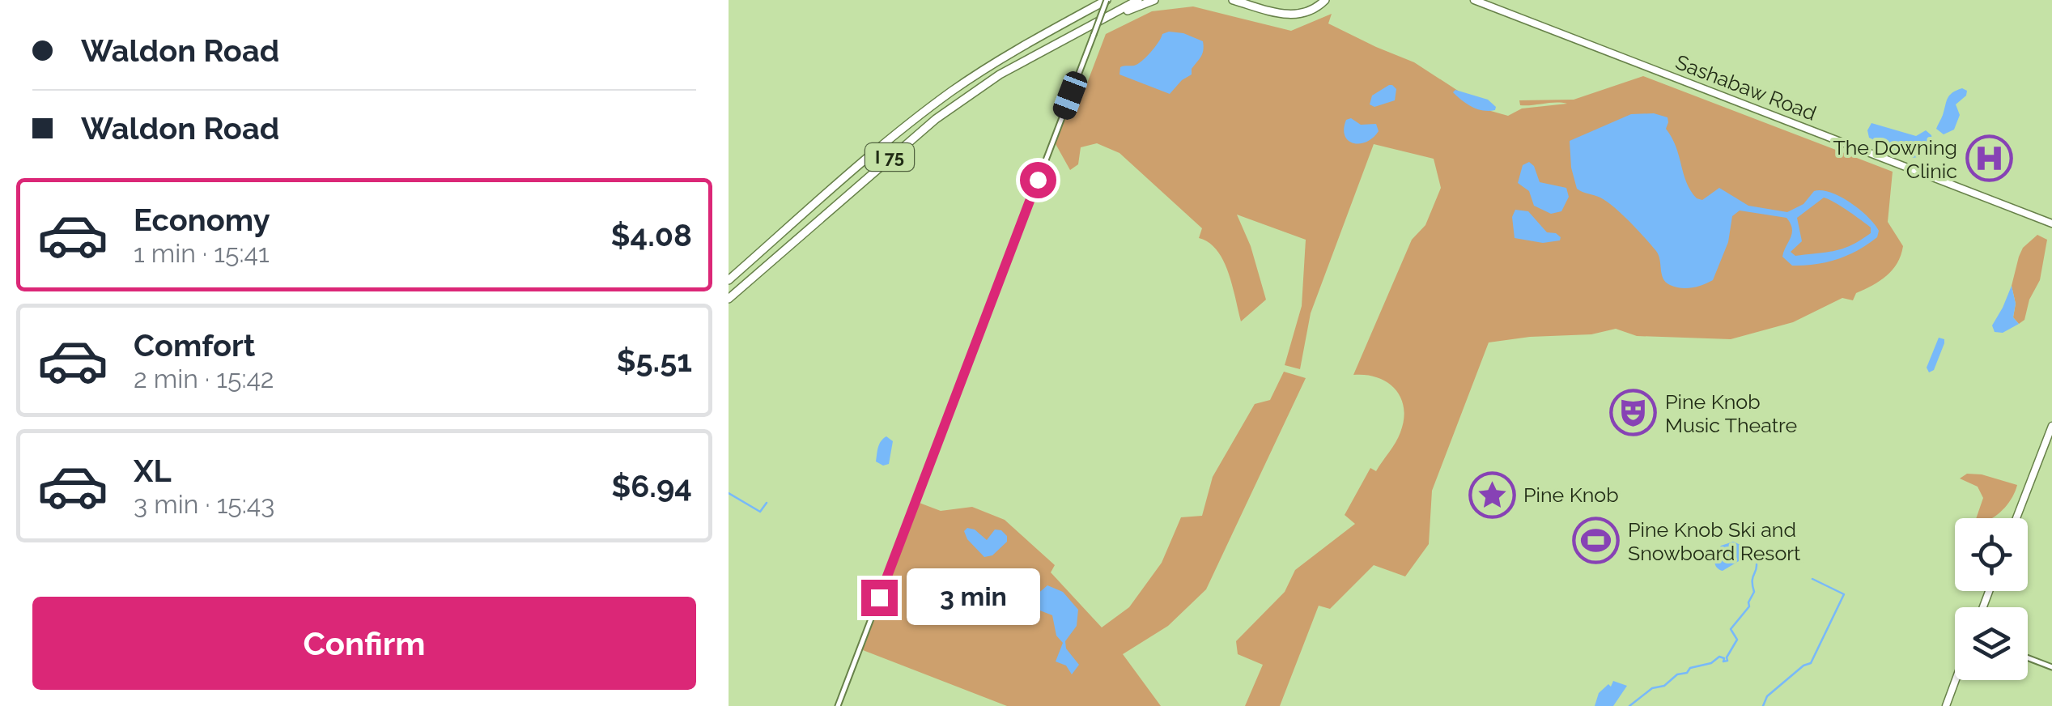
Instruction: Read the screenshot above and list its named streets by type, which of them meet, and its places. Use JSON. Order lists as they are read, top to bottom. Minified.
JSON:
{"streets":{"highway":["I 75"],"main road":["Sashabaw Road"]},"places":{"hospital":["The Downing Clinic"],"theatre":["Pine Knob Music Theatre"],"place":["Pine Knob"],"sports":["Pine Knob Ski and Snowboard Resort"]},"page":{"banner":["Waldon Road","Waldon Road"],"list":[{"name":"Economy","note":"1 min · 15:41","value":"$4.08"},{"name":"Comfort","note":"2 min · 15:42","value":"$5.51"},{"name":"XL","note":"3 min · 15:43","value":"$6.94"}],"bubble":"3 min","buttons":"Confirm"}}
